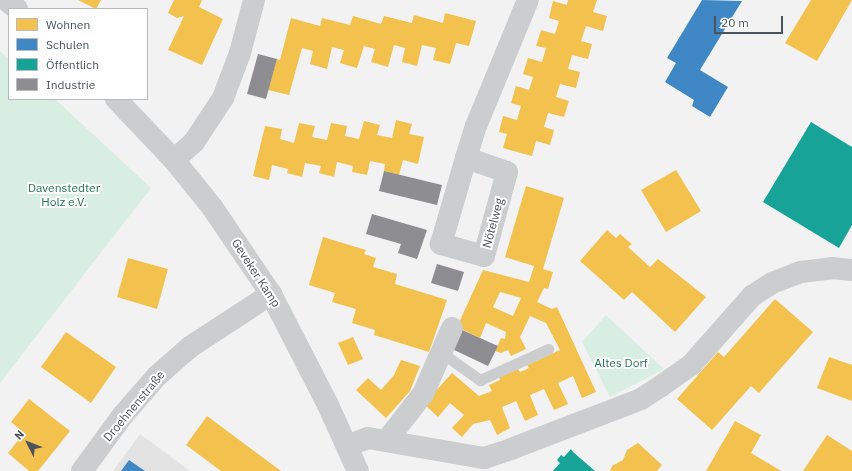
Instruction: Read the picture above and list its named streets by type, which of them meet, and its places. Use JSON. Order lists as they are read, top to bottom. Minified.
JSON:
{"streets":{"street":["Geveker Kamp","Droehnenstraße"]},"crossings":[["Geveker Kamp","Droehnenstraße"]],"parks":["Davenstedter Holz e.V.","Altes Dorf"],"legend":["Wohnen","Schulen","Öffentlich","Industrie"],"scale_bar":"20 m","north":"top left"}
